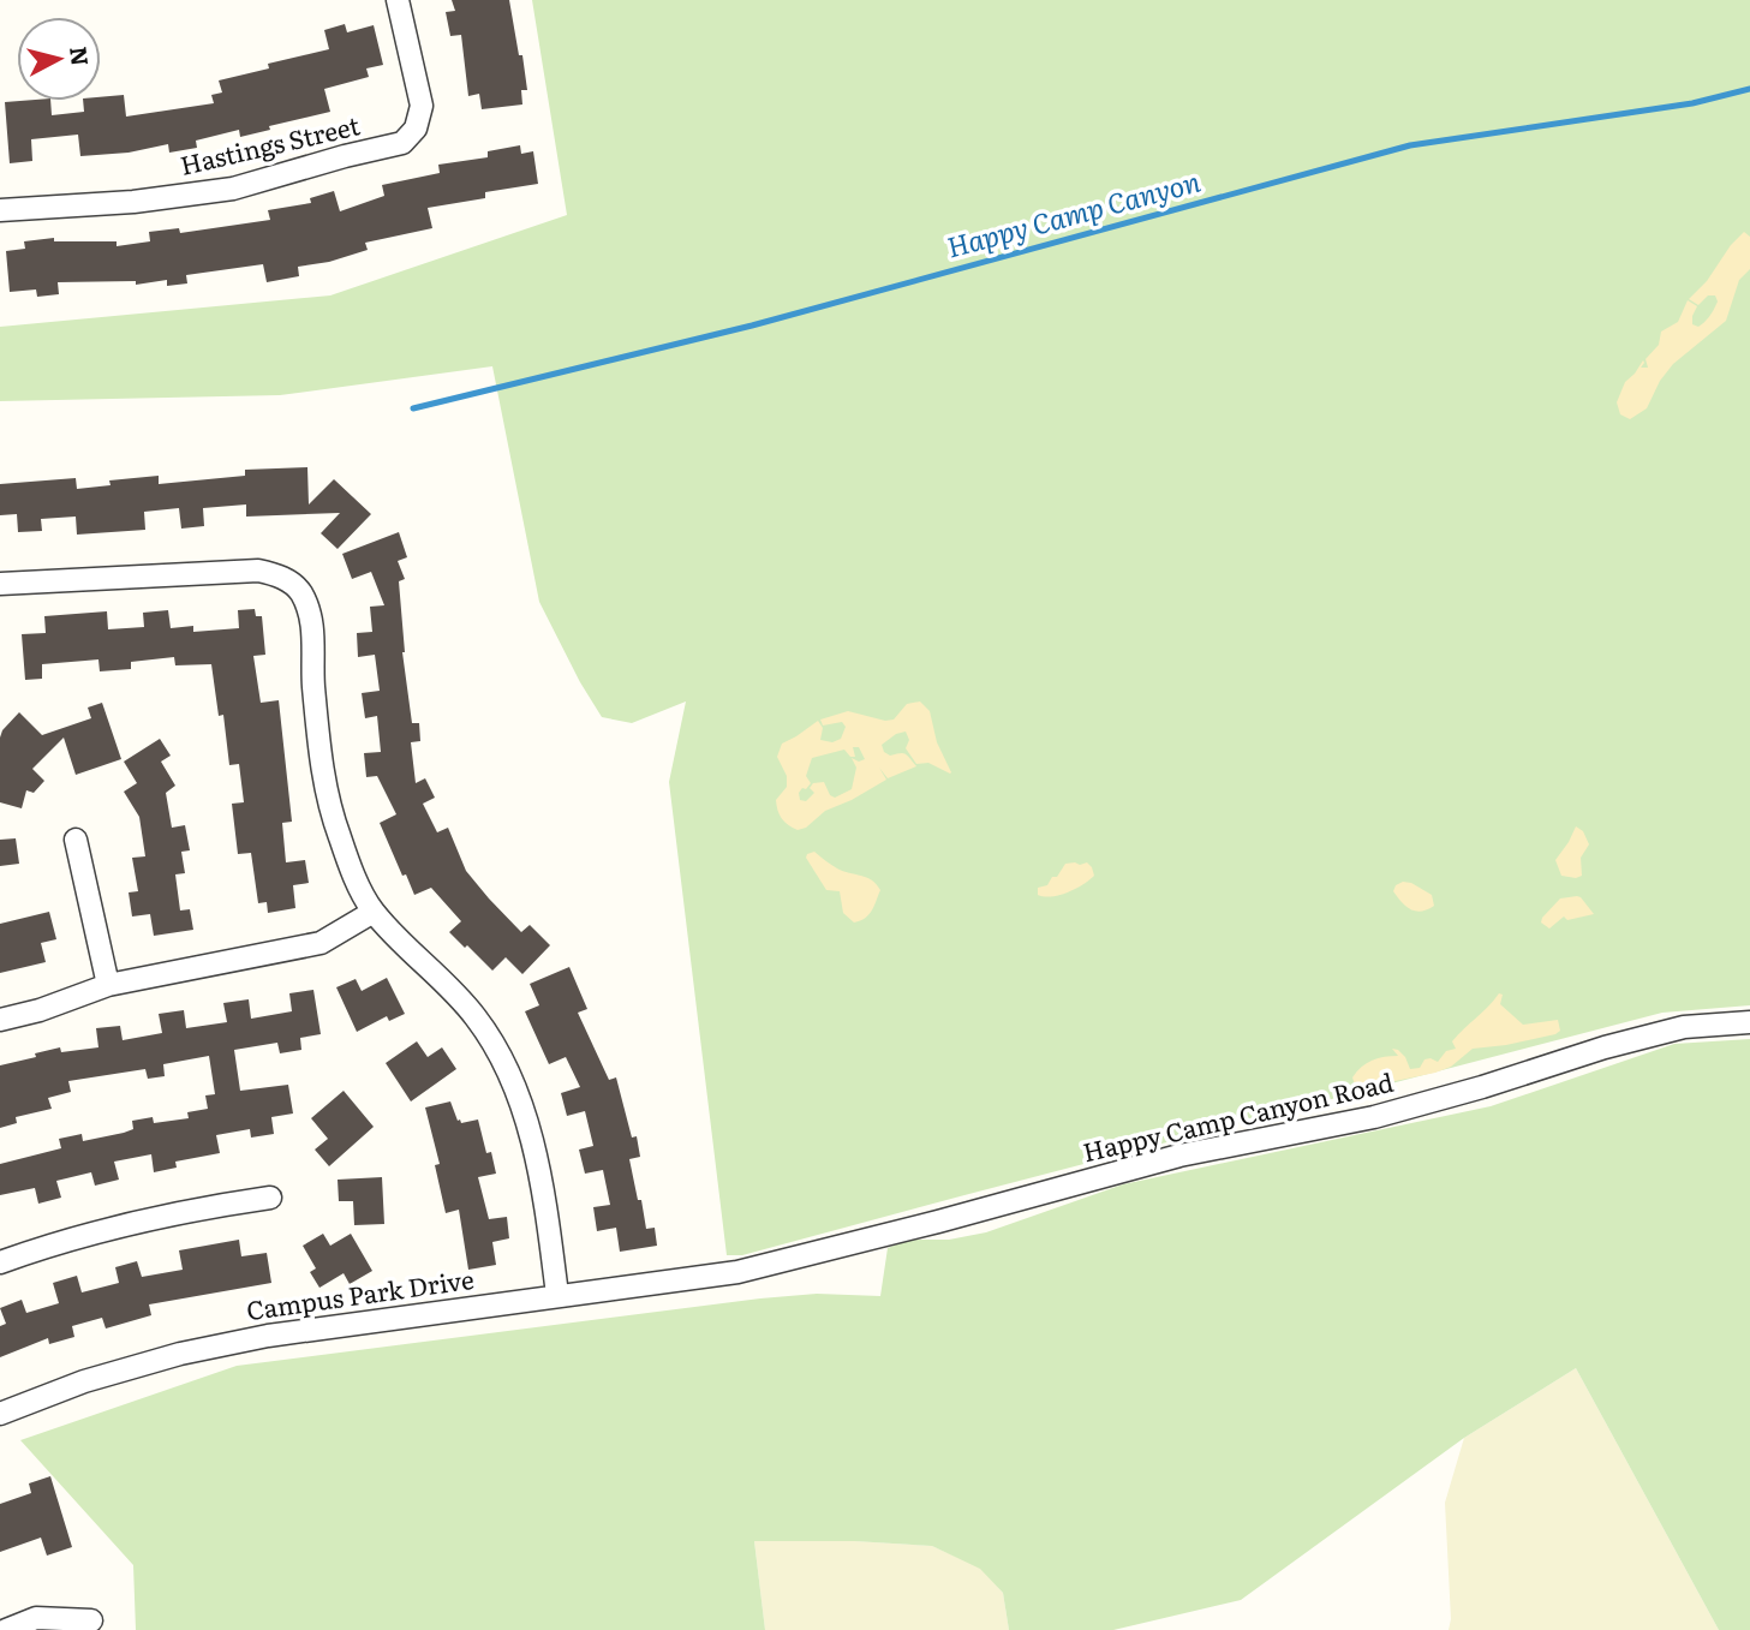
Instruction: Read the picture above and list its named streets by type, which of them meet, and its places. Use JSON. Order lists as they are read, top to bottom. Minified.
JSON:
{"streets":{"street":["Hastings Street","Happy Camp Canyon Road","Campus Park Drive"]},"crossings":[["Happy Camp Canyon Road","Campus Park Drive"]],"water":["Happy Camp Canyon"],"north":"right"}
